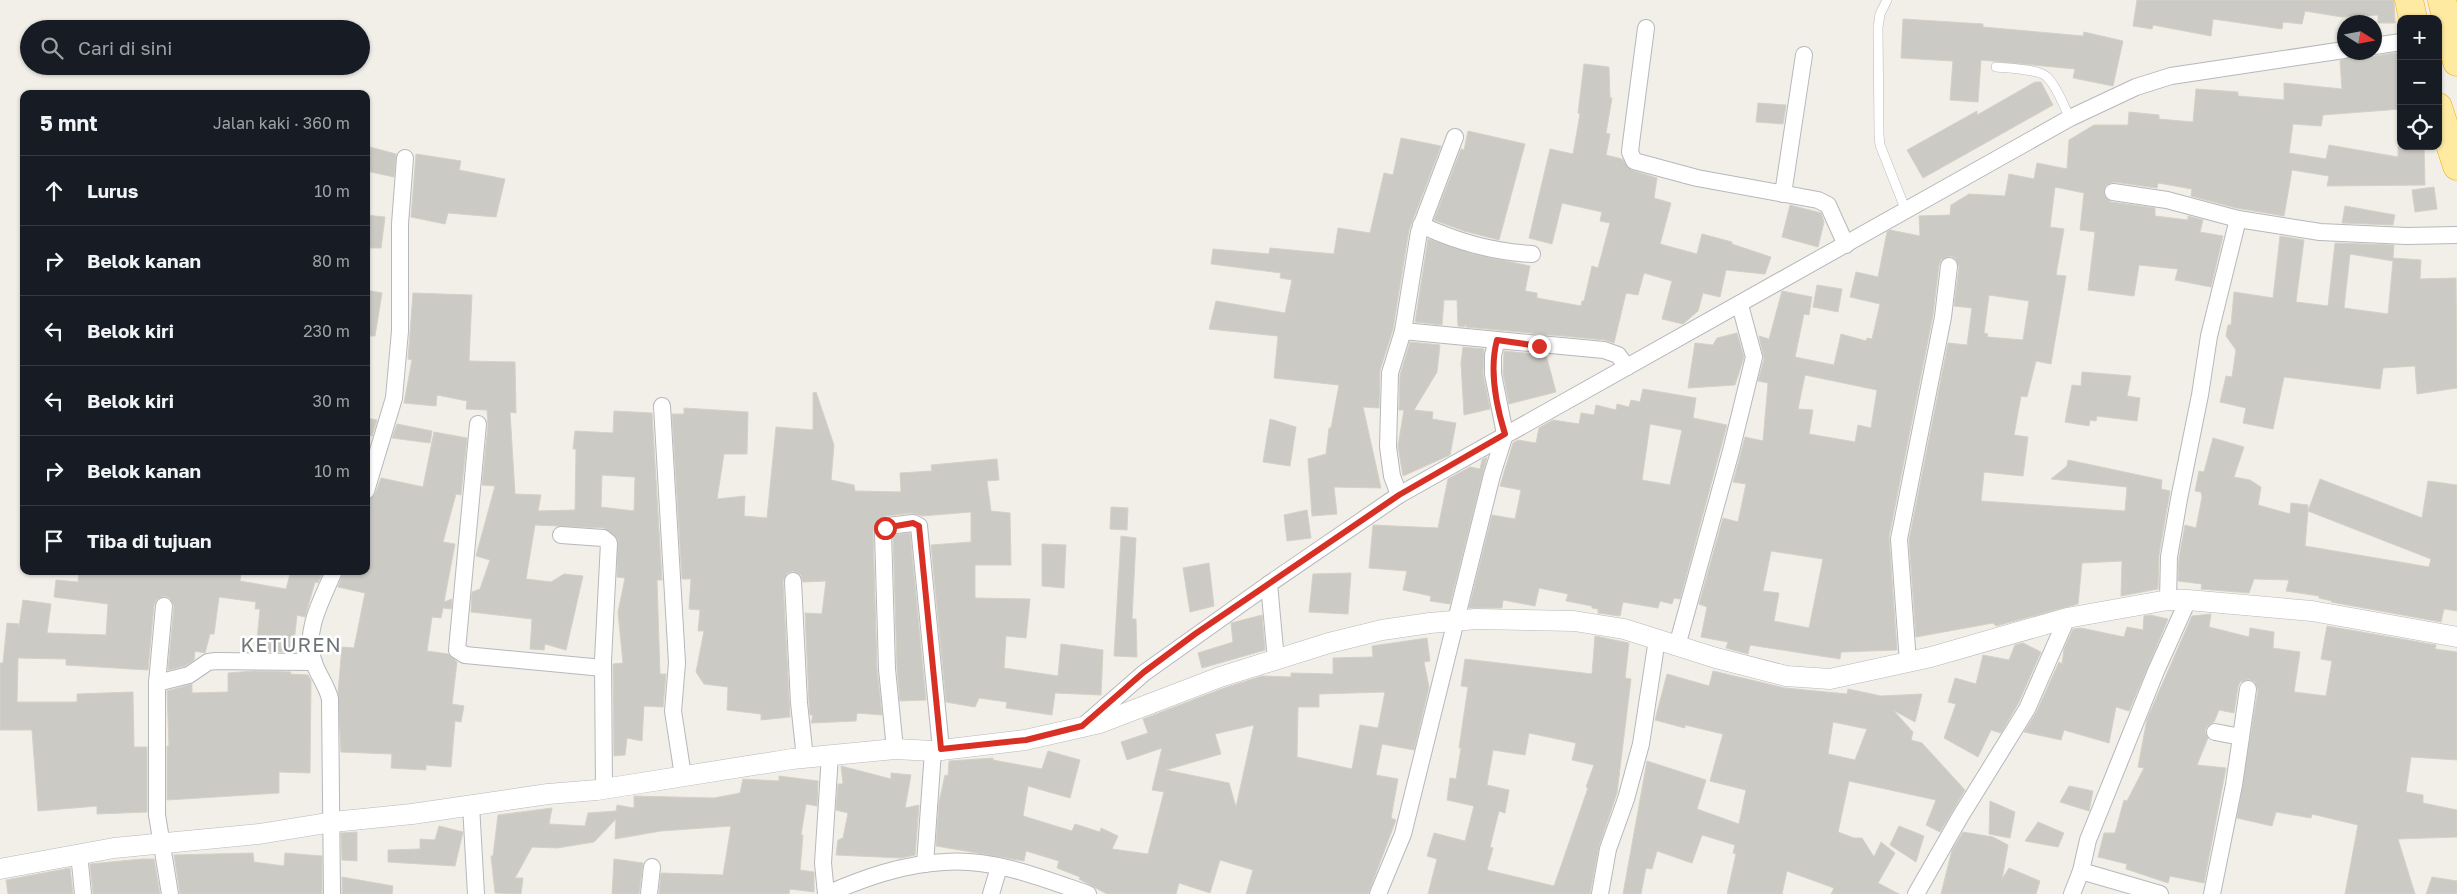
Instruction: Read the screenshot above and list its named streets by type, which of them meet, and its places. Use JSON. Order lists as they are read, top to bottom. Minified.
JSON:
{"districts":["KETUREN"],"north":"right","page":{"map_buttons":["+","−"],"search":"Cari di sini","heading":["5 mnt","Jalan kaki · 360 m"],"list":[["Lurus","10 m"],["Belok kanan","80 m"],["Belok kiri","230 m"],["Belok kiri","30 m"],["Belok kanan","10 m"],"Tiba di tujuan"]}}
